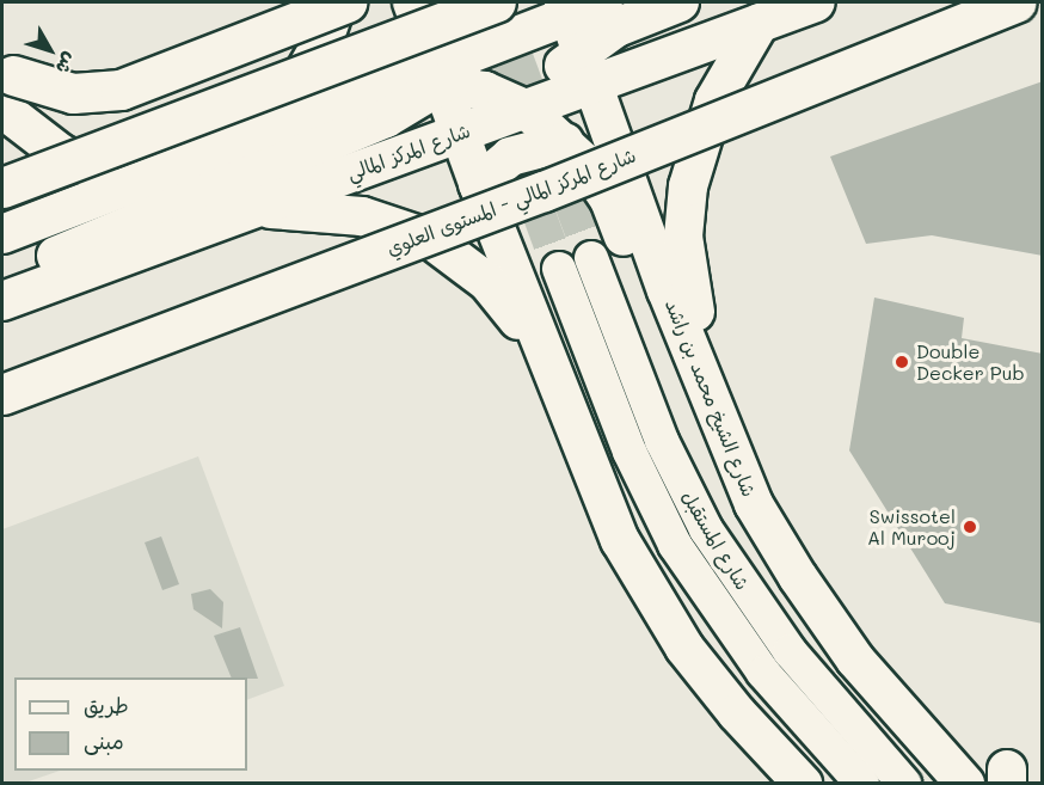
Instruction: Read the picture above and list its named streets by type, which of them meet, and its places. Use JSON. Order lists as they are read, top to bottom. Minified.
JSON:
{"streets":{"highway":["شارع المركز المالي - المستوى العلوي"],"main road":["شارع المركز المالي","شارع الشيخ محمد بن راشد","شارع المستقبل"]},"crossings":[["شارع المركز المالي","شارع الشيخ محمد بن راشد"]],"places":["Double Decker Pub","Swissotel Al Murooj"],"legend":["طريق","مبنى"],"north":"bottom right"}
